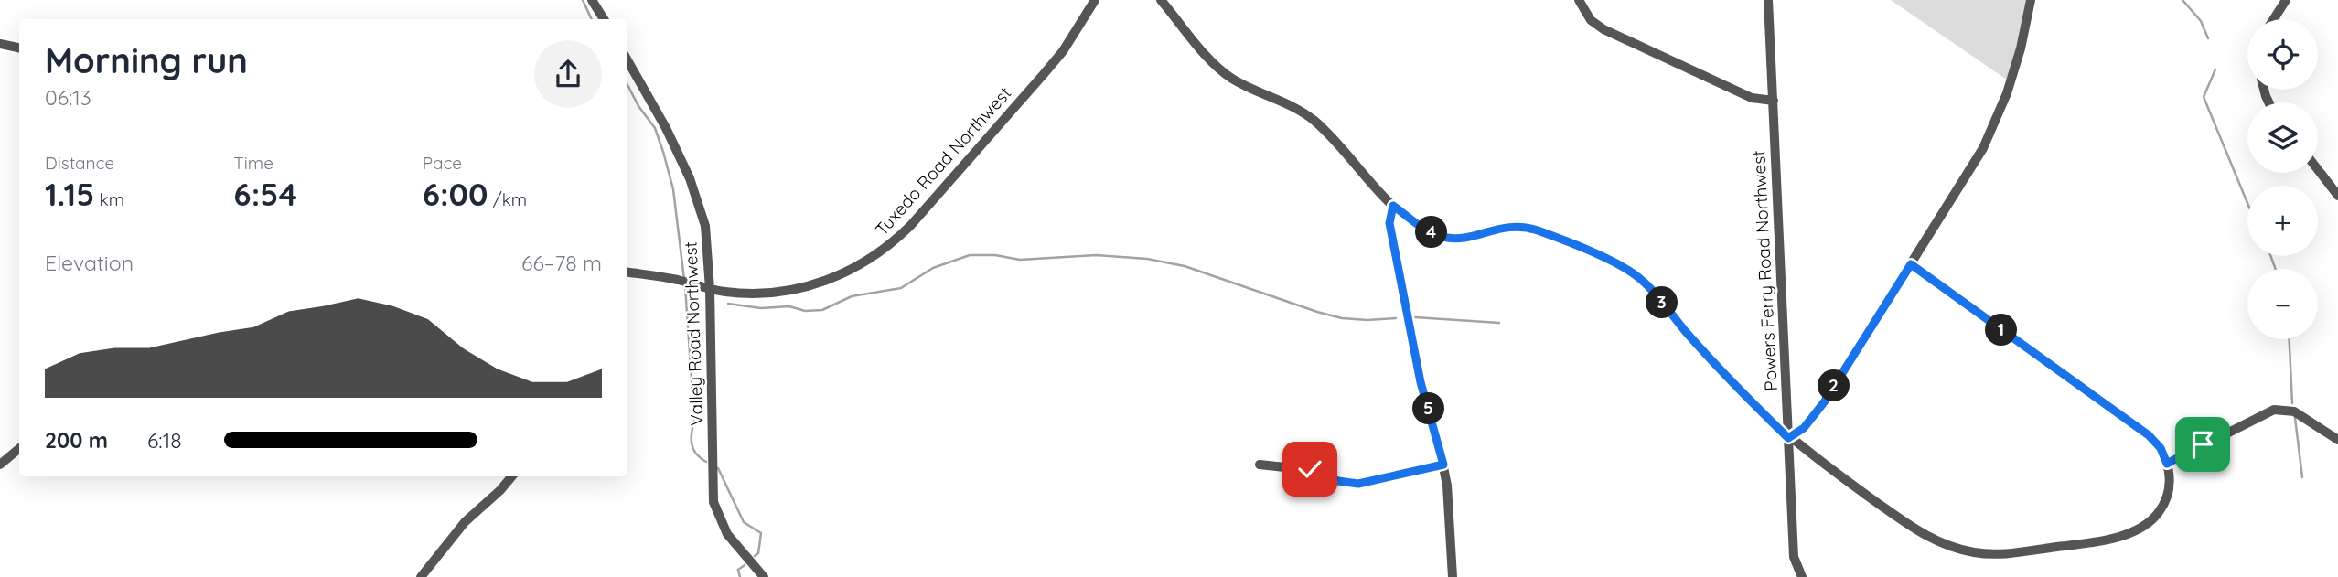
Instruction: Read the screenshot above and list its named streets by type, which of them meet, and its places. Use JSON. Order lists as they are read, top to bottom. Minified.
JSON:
{"streets":{"street":["Tuxedo Road Northwest","Powers Ferry Road Northwest","Valley Road Northwest"]},"crossings":[["Tuxedo Road Northwest","Valley Road Northwest"]],"page":{"map_buttons":["+","−"],"heading":["Morning run","06:13"],"stats":[["Distance","1.15 km"],["Time","6:54"],["Pace","6:00 /km"]],"pins":["4","3","1","2","5"],"chart":["Elevation","66–78 m"],"list":[{"name":"200 m","note":"6:18"}]}}
